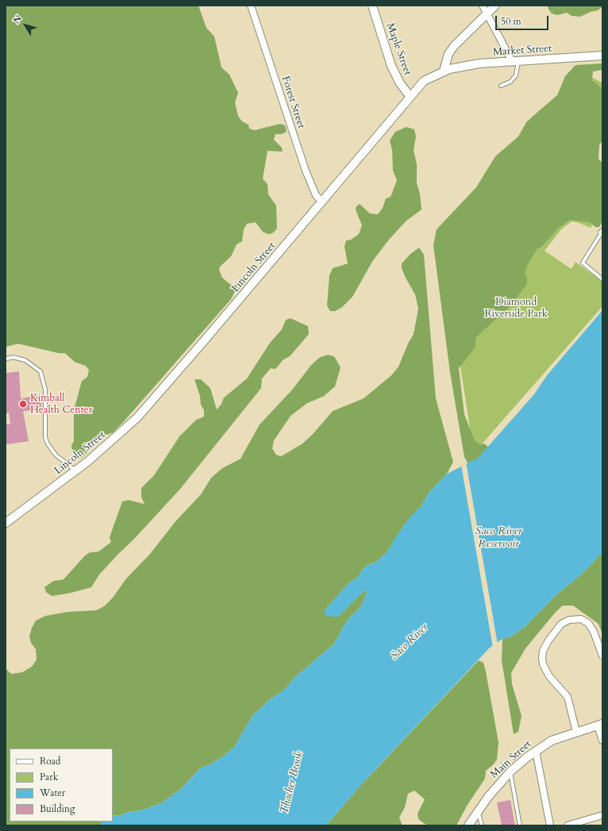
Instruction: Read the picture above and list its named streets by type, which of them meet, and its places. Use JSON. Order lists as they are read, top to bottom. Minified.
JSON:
{"streets":{"street":["Maple Street","Market Street","Forest Street","Lincoln Street","Main Street"]},"crossings":[["Maple Street","Lincoln Street"],["Market Street","Lincoln Street"],["Forest Street","Lincoln Street"]],"water":["Saco River Reservoir","Saco River","Thacher Brook"],"parks":["Diamond Riverside Park"],"places":["Kimball Health Center"],"legend":["Road","Park","Water","Building"],"scale_bar":"50 m","north":"top left"}
